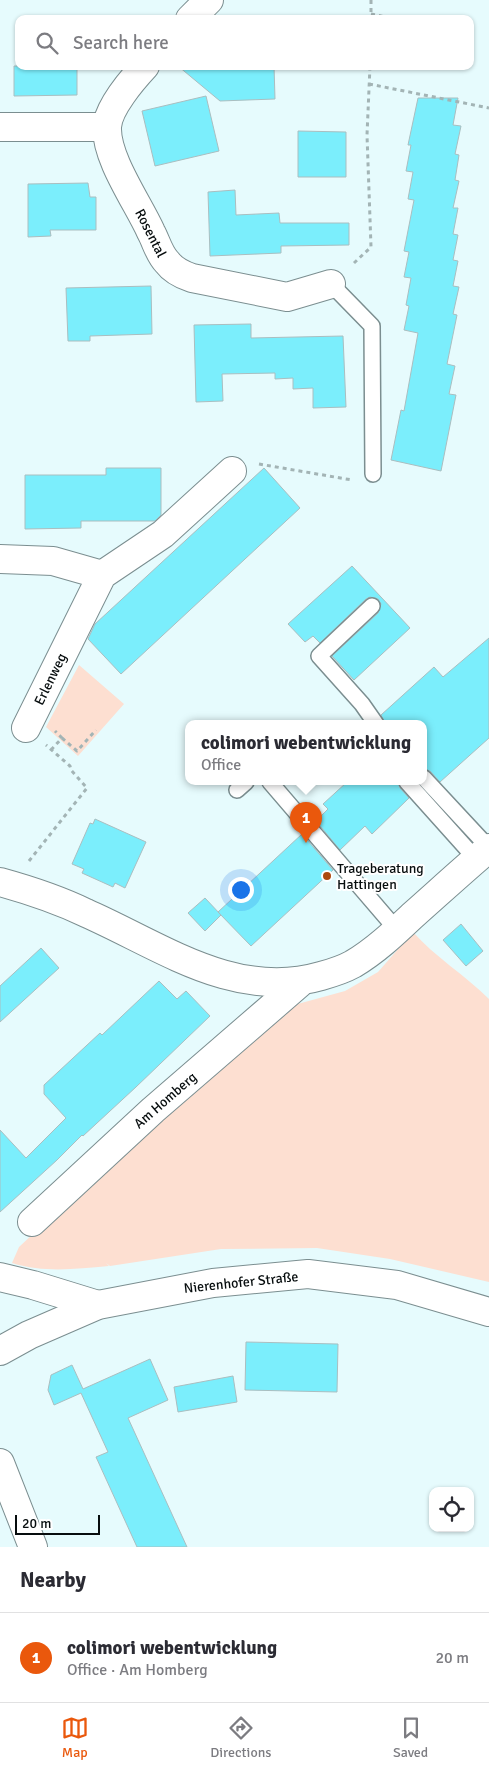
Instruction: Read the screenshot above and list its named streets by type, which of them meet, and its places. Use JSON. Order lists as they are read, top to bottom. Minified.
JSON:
{"streets":{"street":["Rosental","Erlenweg","Am Homberg","Nierenhofer Straße"]},"places":["Trageberatung Hattingen"],"scale_bar":"20 m","page":{"search":"Search here","popup":["colimori webentwicklung","Office"],"pins":"1","scale":"20 m","heading":"Nearby","list":[{"mark":"1","name":"colimori webentwicklung","note":"Office · Am Homberg","value":"20 m"}],"nav":["Map","Directions","Saved"]}}
